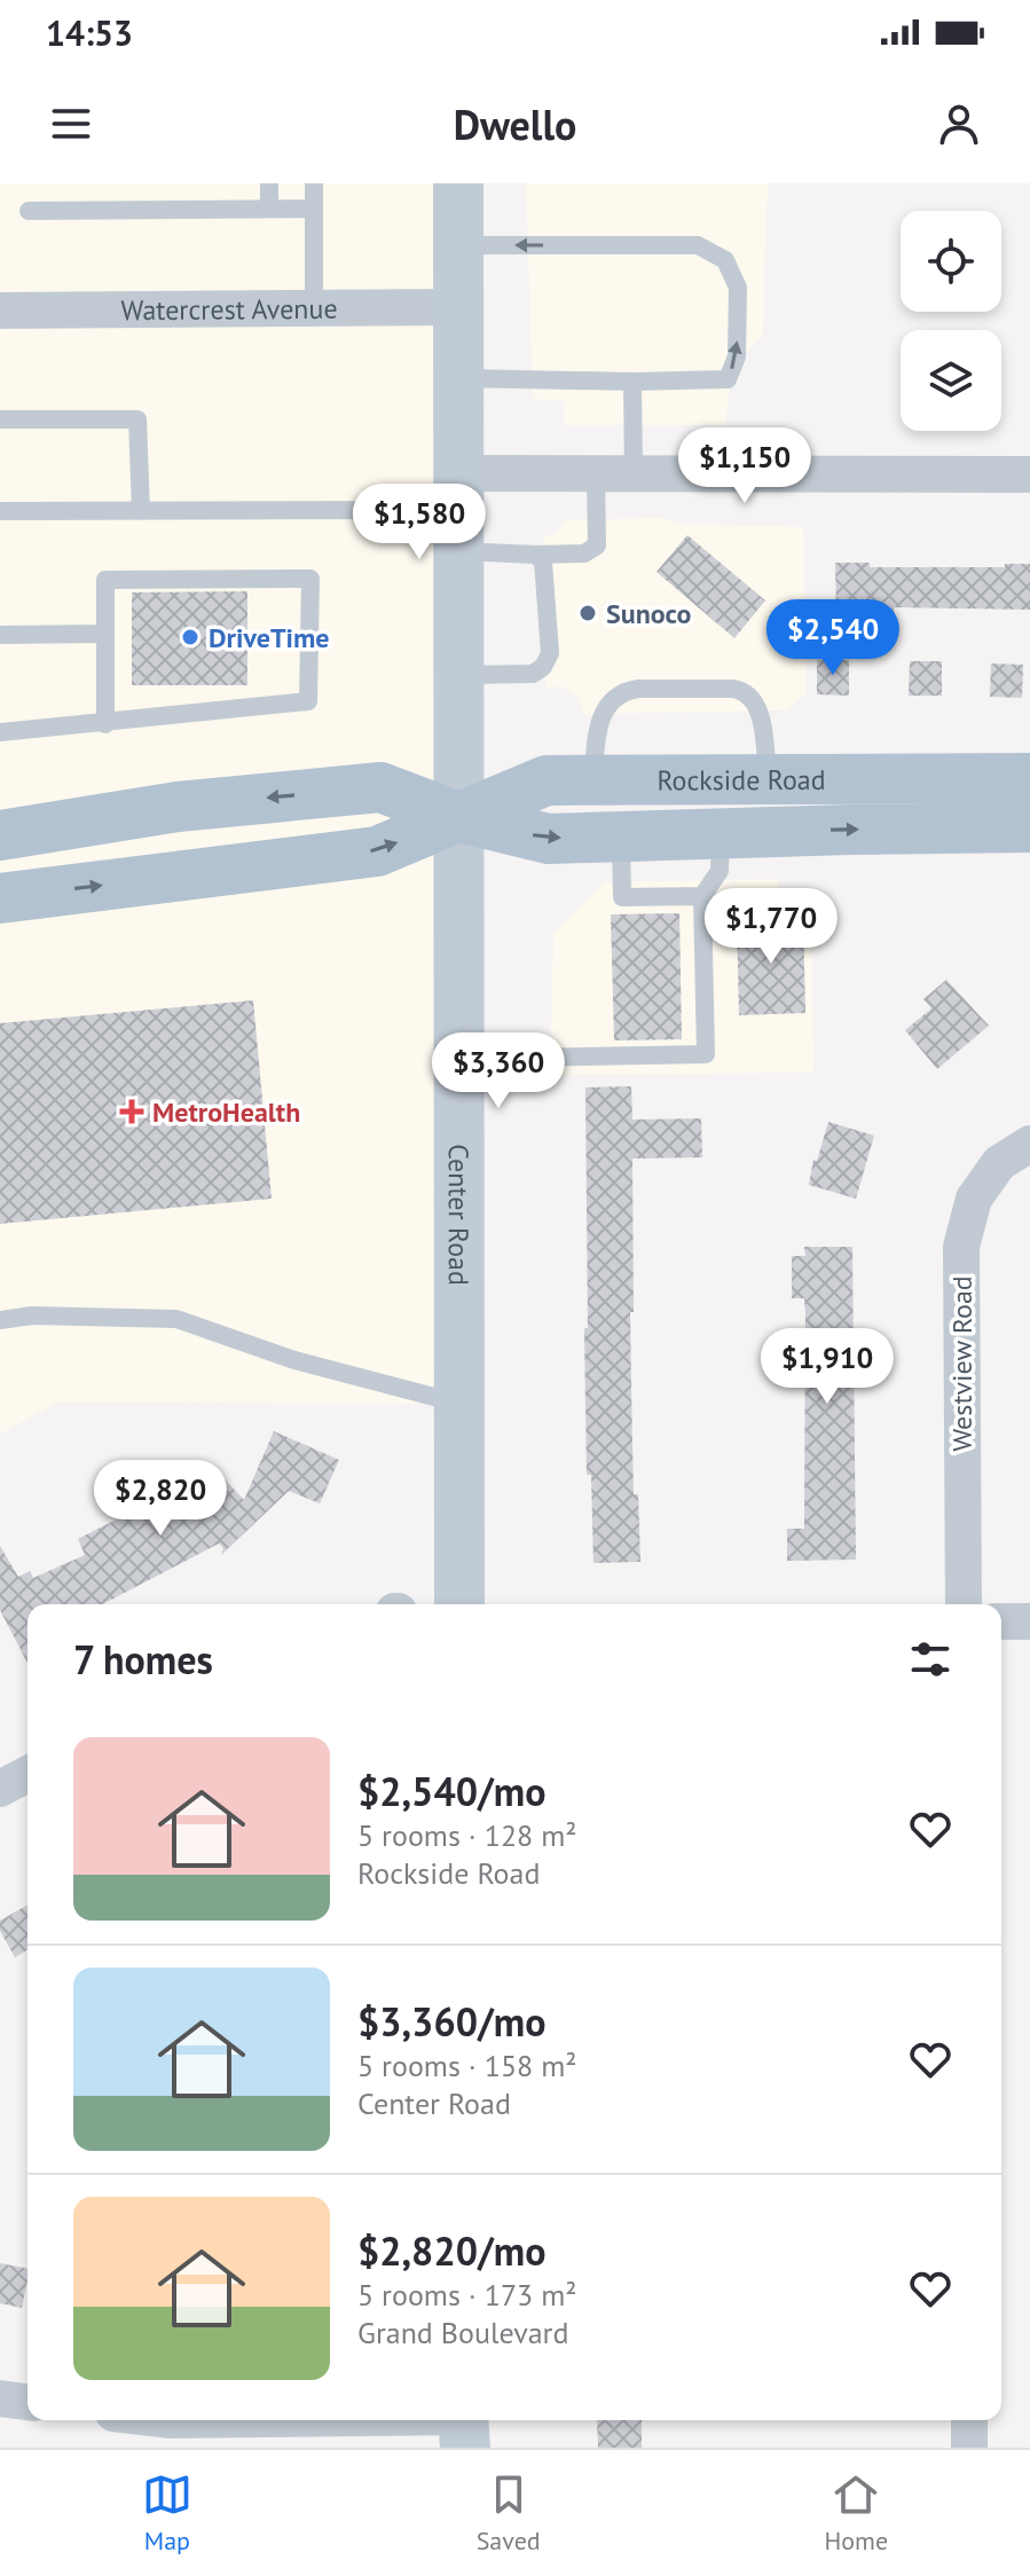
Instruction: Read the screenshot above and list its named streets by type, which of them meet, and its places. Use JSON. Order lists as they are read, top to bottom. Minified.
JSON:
{"streets":{"main road":["Rockside Road","Center Road"],"street":["Watercrest Avenue","Westview Road"]},"crossings":[["Watercrest Avenue","Center Road"],["Rockside Road","Center Road"]],"places":{"other":["Sunoco","DriveTime"],"health":["MetroHealth"]},"page":{"status":"14:53","header":"Dwello","price":["$1,150","$1,580","$2,540","$1,770","$3,360","$1,910","$2,820"],"heading":"7 homes","list":[{"name":"$2,540/mo","note":"5 rooms · 128 m² · Rockside Road"},{"name":"$3,360/mo","note":"5 rooms · 158 m² · Center Road"},{"name":"$2,820/mo","note":"5 rooms · 173 m² · Grand Boulevard"}],"tabs":["Map","Saved","Home"]}}
